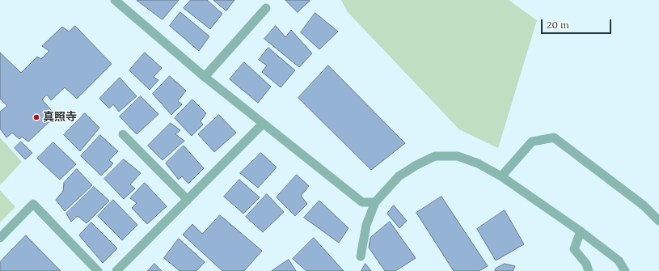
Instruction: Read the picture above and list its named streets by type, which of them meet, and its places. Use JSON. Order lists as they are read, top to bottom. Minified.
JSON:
{"places":["真照寺"],"scale_bar":"20 m"}
